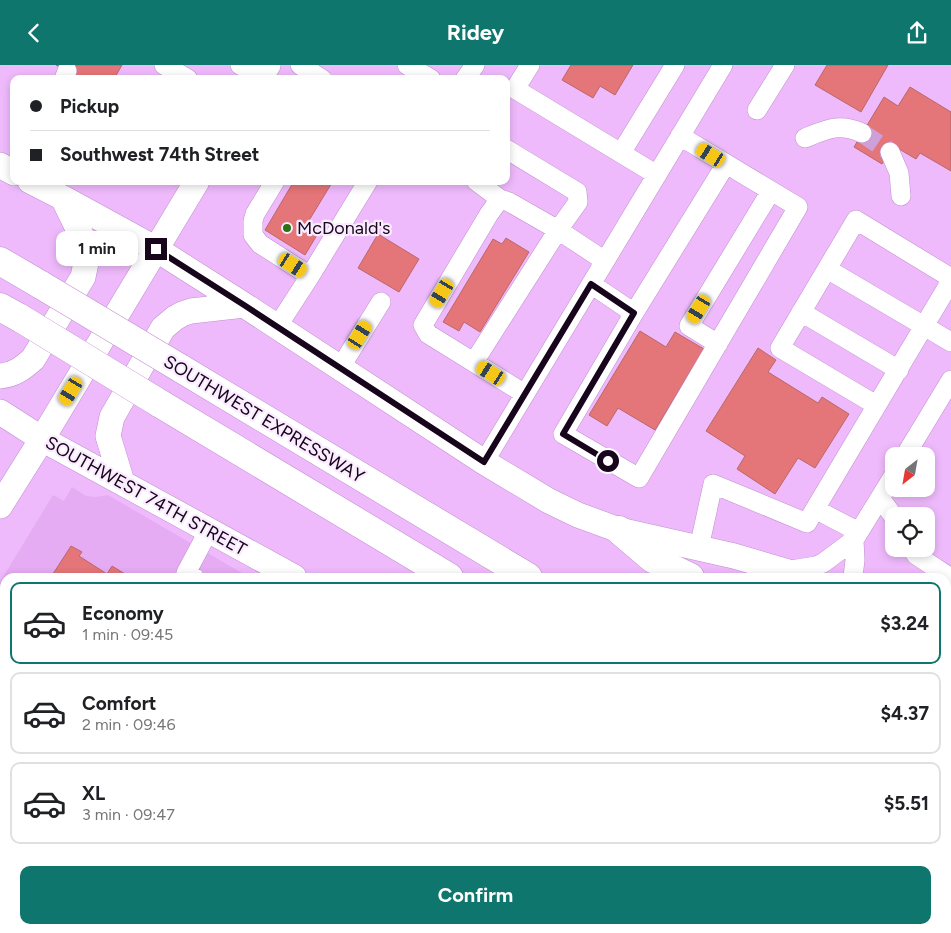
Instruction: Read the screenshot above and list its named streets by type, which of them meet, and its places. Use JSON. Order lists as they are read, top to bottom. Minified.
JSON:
{"streets":{"highway":["SOUTHWEST EXPRESSWAY"],"main road":["SOUTHWEST 74TH STREET"]},"places":["McDonald's"],"north":"bottom left","page":{"header":"Ridey","banner":["Pickup","Southwest 74th Street"],"bubble":"1 min","list":[{"name":"Economy","note":"1 min · 09:45","value":"$3.24"},{"name":"Comfort","note":"2 min · 09:46","value":"$4.37"},{"name":"XL","note":"3 min · 09:47","value":"$5.51"}],"buttons":"Confirm"}}
